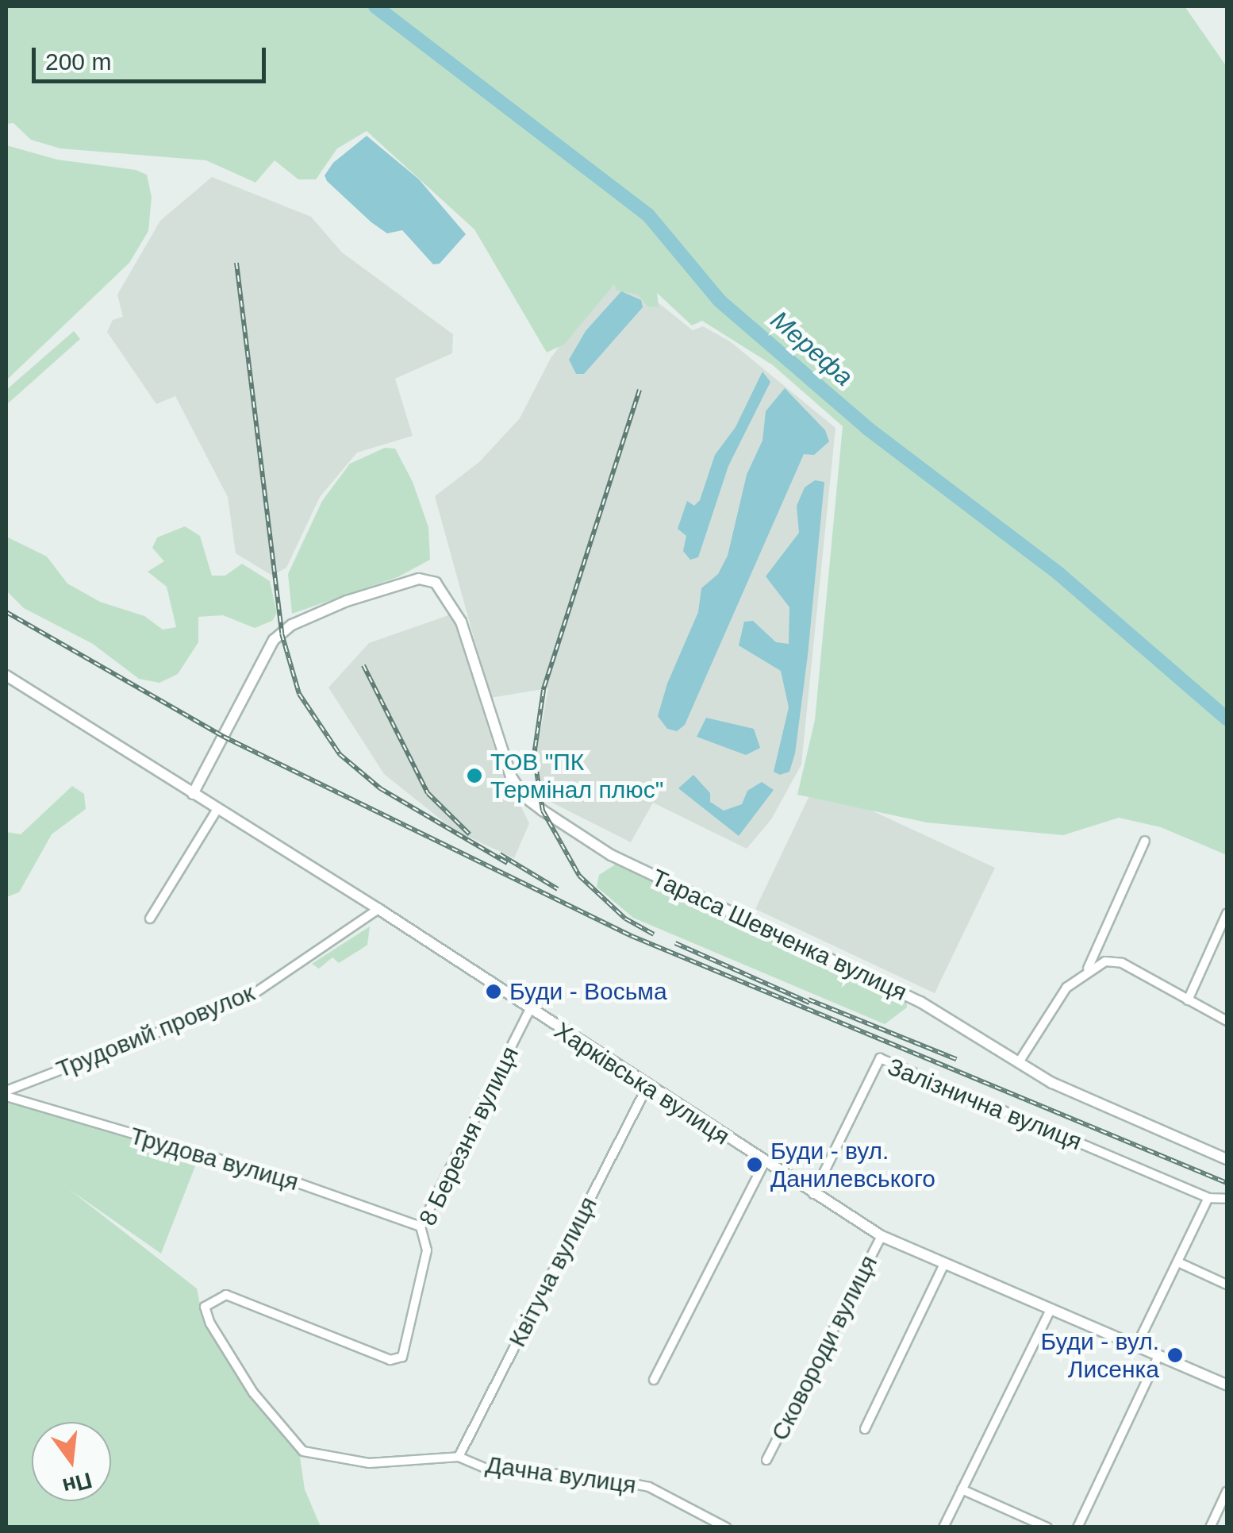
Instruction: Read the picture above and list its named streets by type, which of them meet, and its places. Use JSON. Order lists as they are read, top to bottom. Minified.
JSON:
{"streets":{"street":["Тараса Шевченка вулиця","Трудовий провулок","Харківська вулиця","Залізнична вулиця","8 Березня вулиця","Трудова вулиця","Квітуча вулиця","Сковороди вулиця","Дачна вулиця"]},"crossings":[["Тараса Шевченка вулиця","Харківська вулиця"],["Трудовий провулок","Харківська вулиця"],["Трудовий провулок","Трудова вулиця"],["Харківська вулиця","Залізнична вулиця"],["Харківська вулиця","8 Березня вулиця"],["Харківська вулиця","Квітуча вулиця"],["Харківська вулиця","Сковороди вулиця"],["8 Березня вулиця","Трудова вулиця"],["8 Березня вулиця","Дачна вулиця"],["Квітуча вулиця","Дачна вулиця"]],"water":["Мерефа"],"places":["ТОВ \"ПК Термінал плюс\"","Буди - Восьма","Буди - вул. Данилевського","Буди - вул. Лисенка"],"scale_bar":"200 m","north":"bottom"}
